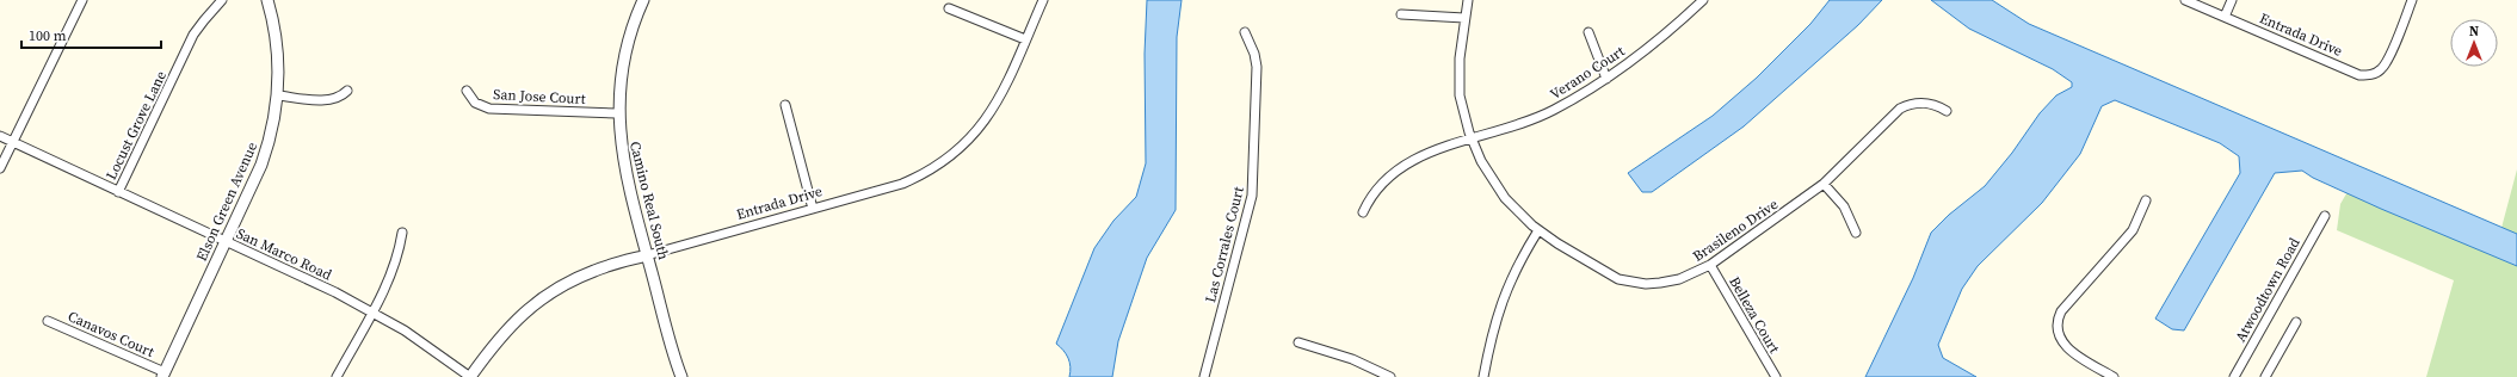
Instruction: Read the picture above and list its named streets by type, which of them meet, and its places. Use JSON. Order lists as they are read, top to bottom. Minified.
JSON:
{"streets":{"street":["Entrada Drive","Verano Court","San Jose Court","Locust Grove Lane","Camino Real South","Elson Green Avenue","Brasileno Drive","Las Corrales Court","San Marco Road","Atwoodtown Road","Belleza Court","Canavos Court"]},"crossings":[["Entrada Drive","Camino Real South"],["Entrada Drive","San Marco Road"],["Verano Court","Brasileno Drive"],["San Jose Court","Camino Real South"],["Locust Grove Lane","San Marco Road"],["Elson Green Avenue","San Marco Road"],["Elson Green Avenue","Canavos Court"],["Brasileno Drive","Belleza Court"]],"scale_bar":"100 m","north":"top"}
